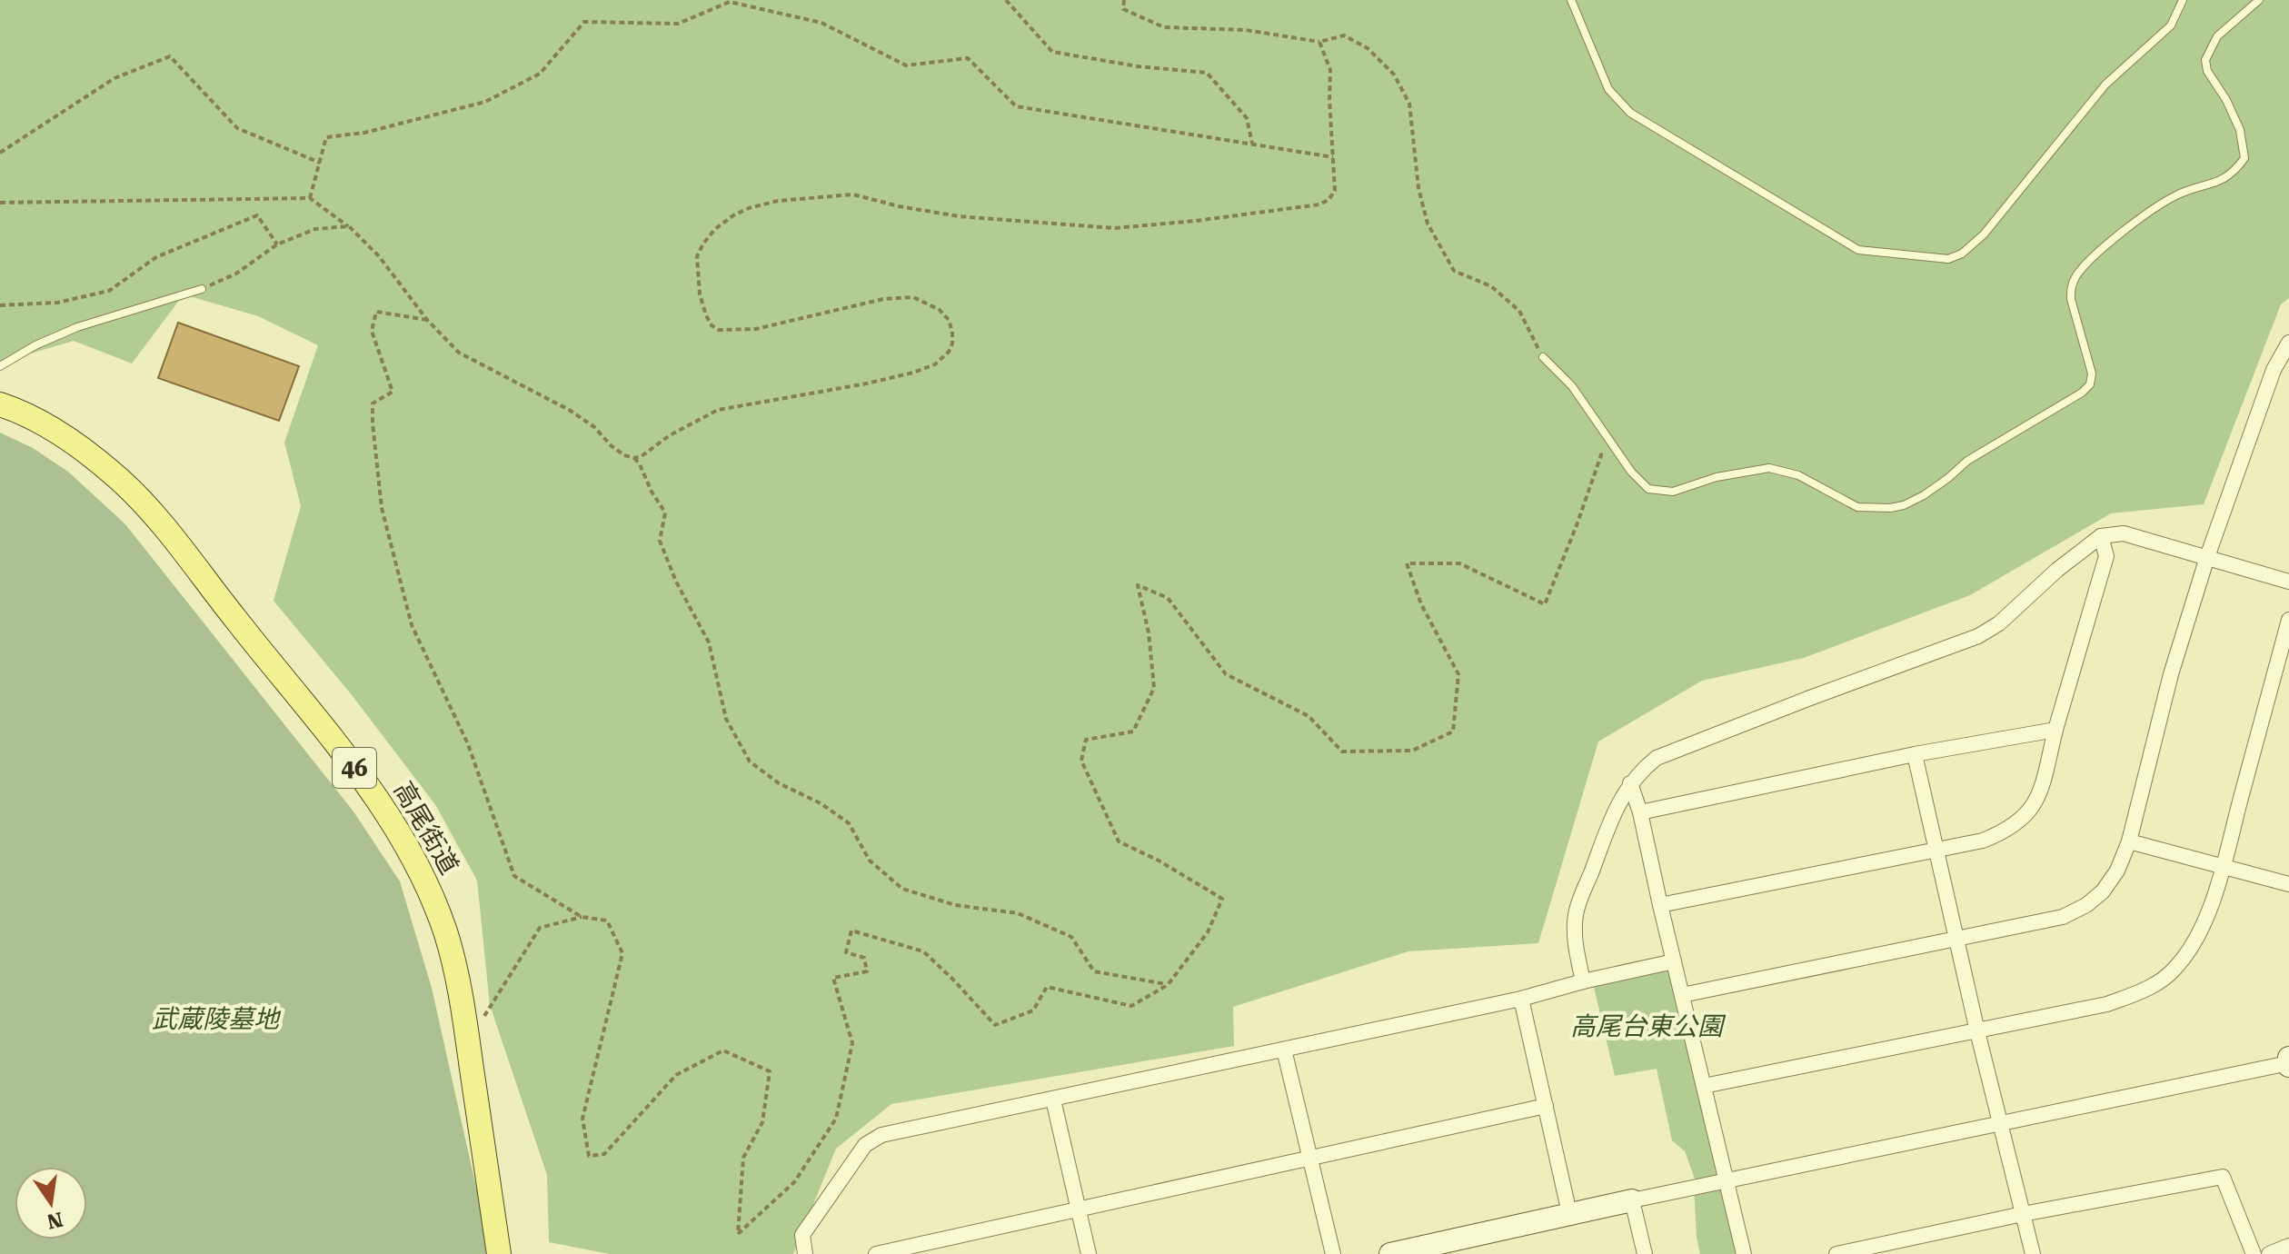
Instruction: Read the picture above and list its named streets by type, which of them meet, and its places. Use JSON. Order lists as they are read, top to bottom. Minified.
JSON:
{"streets":{"main road":["46","高尾街道"]},"parks":["武蔵陵墓地","高尾台東公園"],"north":"bottom"}
